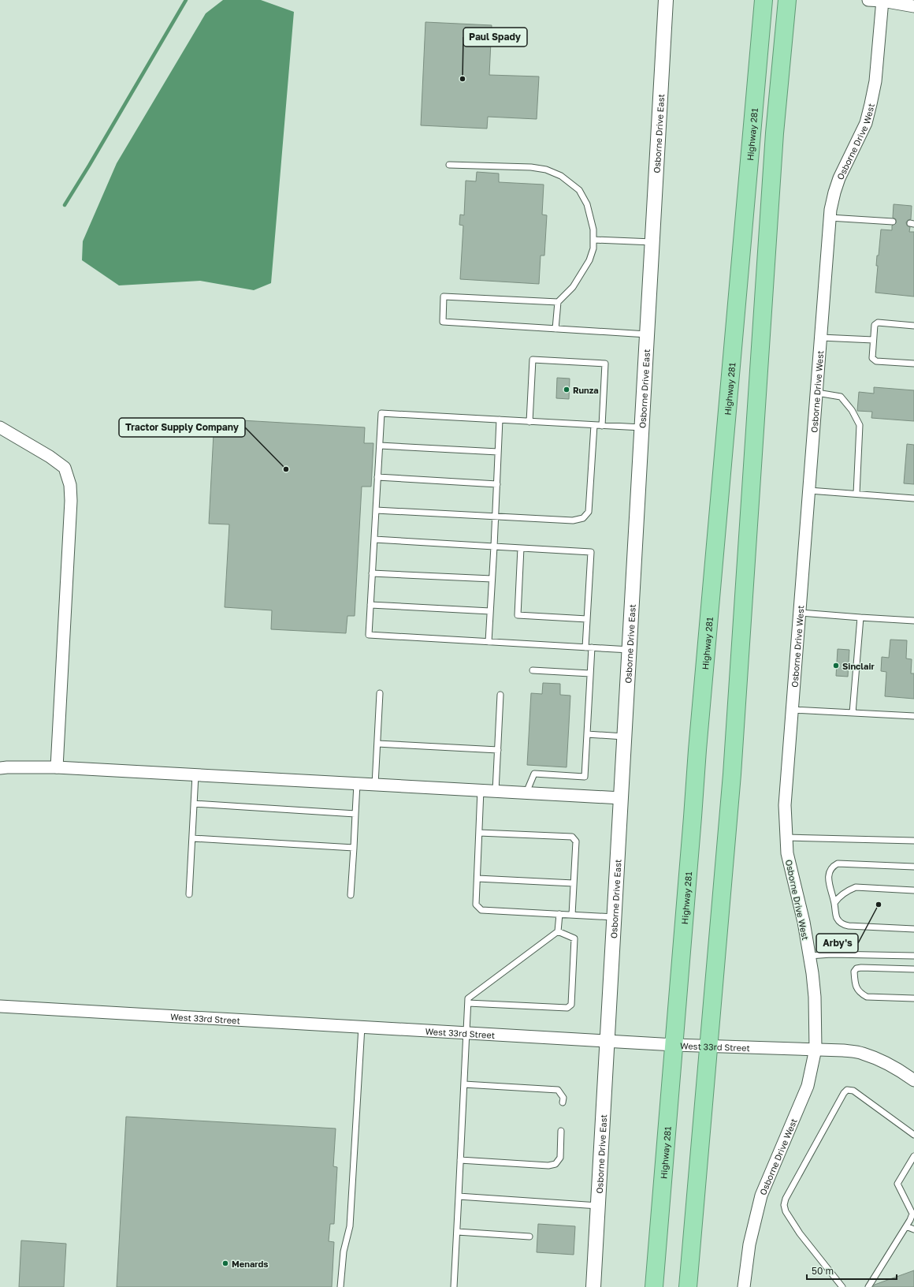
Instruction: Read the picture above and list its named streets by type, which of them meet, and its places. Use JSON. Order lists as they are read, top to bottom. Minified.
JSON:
{"streets":{"highway":["Highway 281"],"street":["Osborne Drive East","Osborne Drive West","West 33rd Street"]},"crossings":[["Osborne Drive East","West 33rd Street"],["Highway 281","West 33rd Street"],["Osborne Drive West","West 33rd Street"]],"places":["Paul Spady","Runza","Tractor Supply Company","Sinclair","Arby's","Menards"],"scale_bar":"50 m"}
